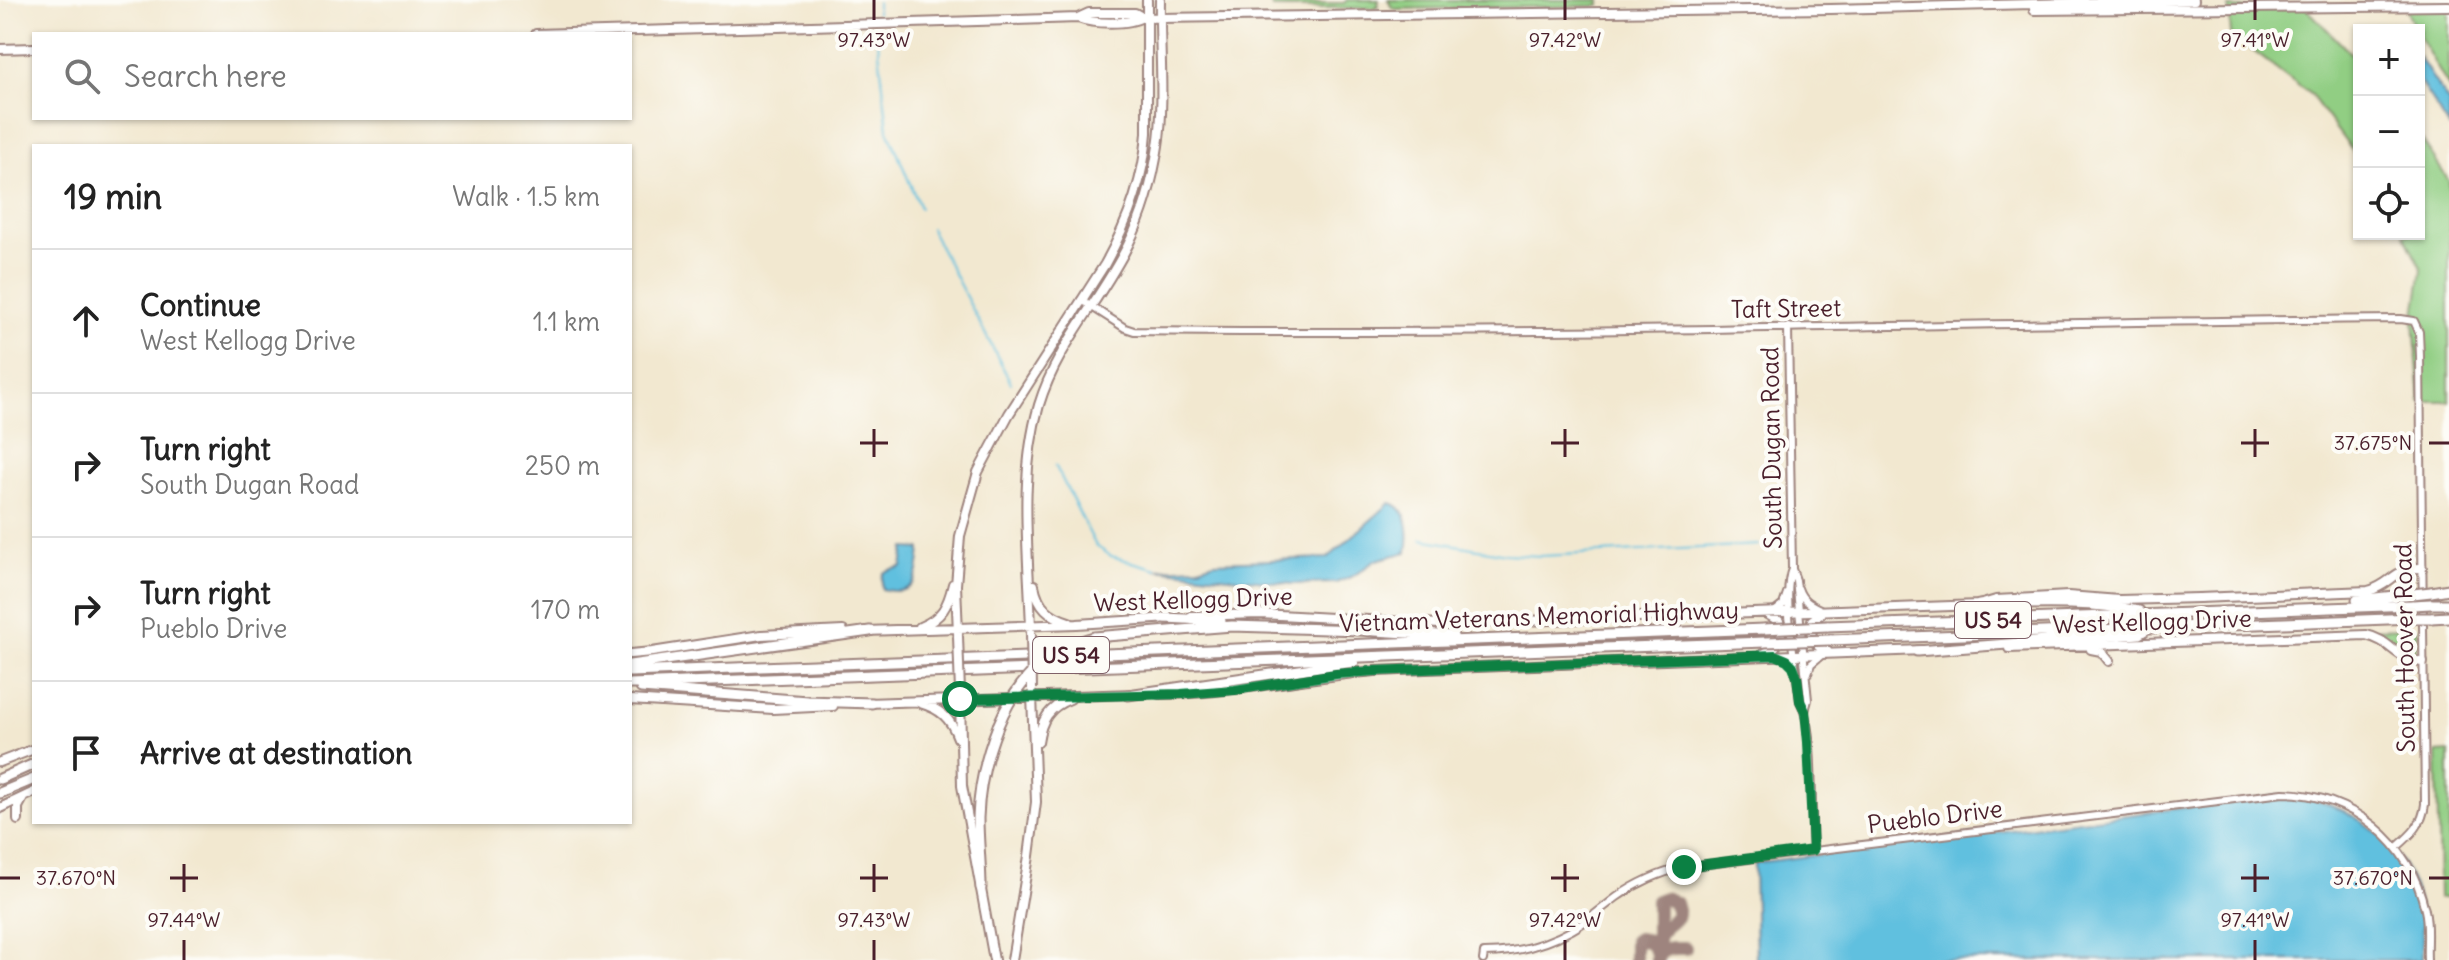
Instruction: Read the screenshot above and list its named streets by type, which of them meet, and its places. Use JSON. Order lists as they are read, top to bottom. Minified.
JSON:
{"streets":{"highway":["Vietnam Veterans Memorial Highway","US 54"],"main road":["West Kellogg Drive"],"street":["Taft Street","South Dugan Road","South Hoover Road","Pueblo Drive"]},"crossings":[["Taft Street","South Dugan Road"],["Taft Street","South Hoover Road"],["South Dugan Road","West Kellogg Drive"],["South Dugan Road","Pueblo Drive"],["West Kellogg Drive","South Hoover Road"],["South Hoover Road","Pueblo Drive"]],"page":{"map_buttons":["+","−"],"search":"Search here","heading":["19 min","Walk · 1.5 km"],"list":[["Continue","West Kellogg Drive","1.1 km"],["Turn right","South Dugan Road","250 m"],["Turn right","Pueblo Drive","170 m"],"Arrive at destination"]},"coordinates":["97.43°W","97.42°W","97.41°W","37.675°N","37.670°N","97.44°W"]}
